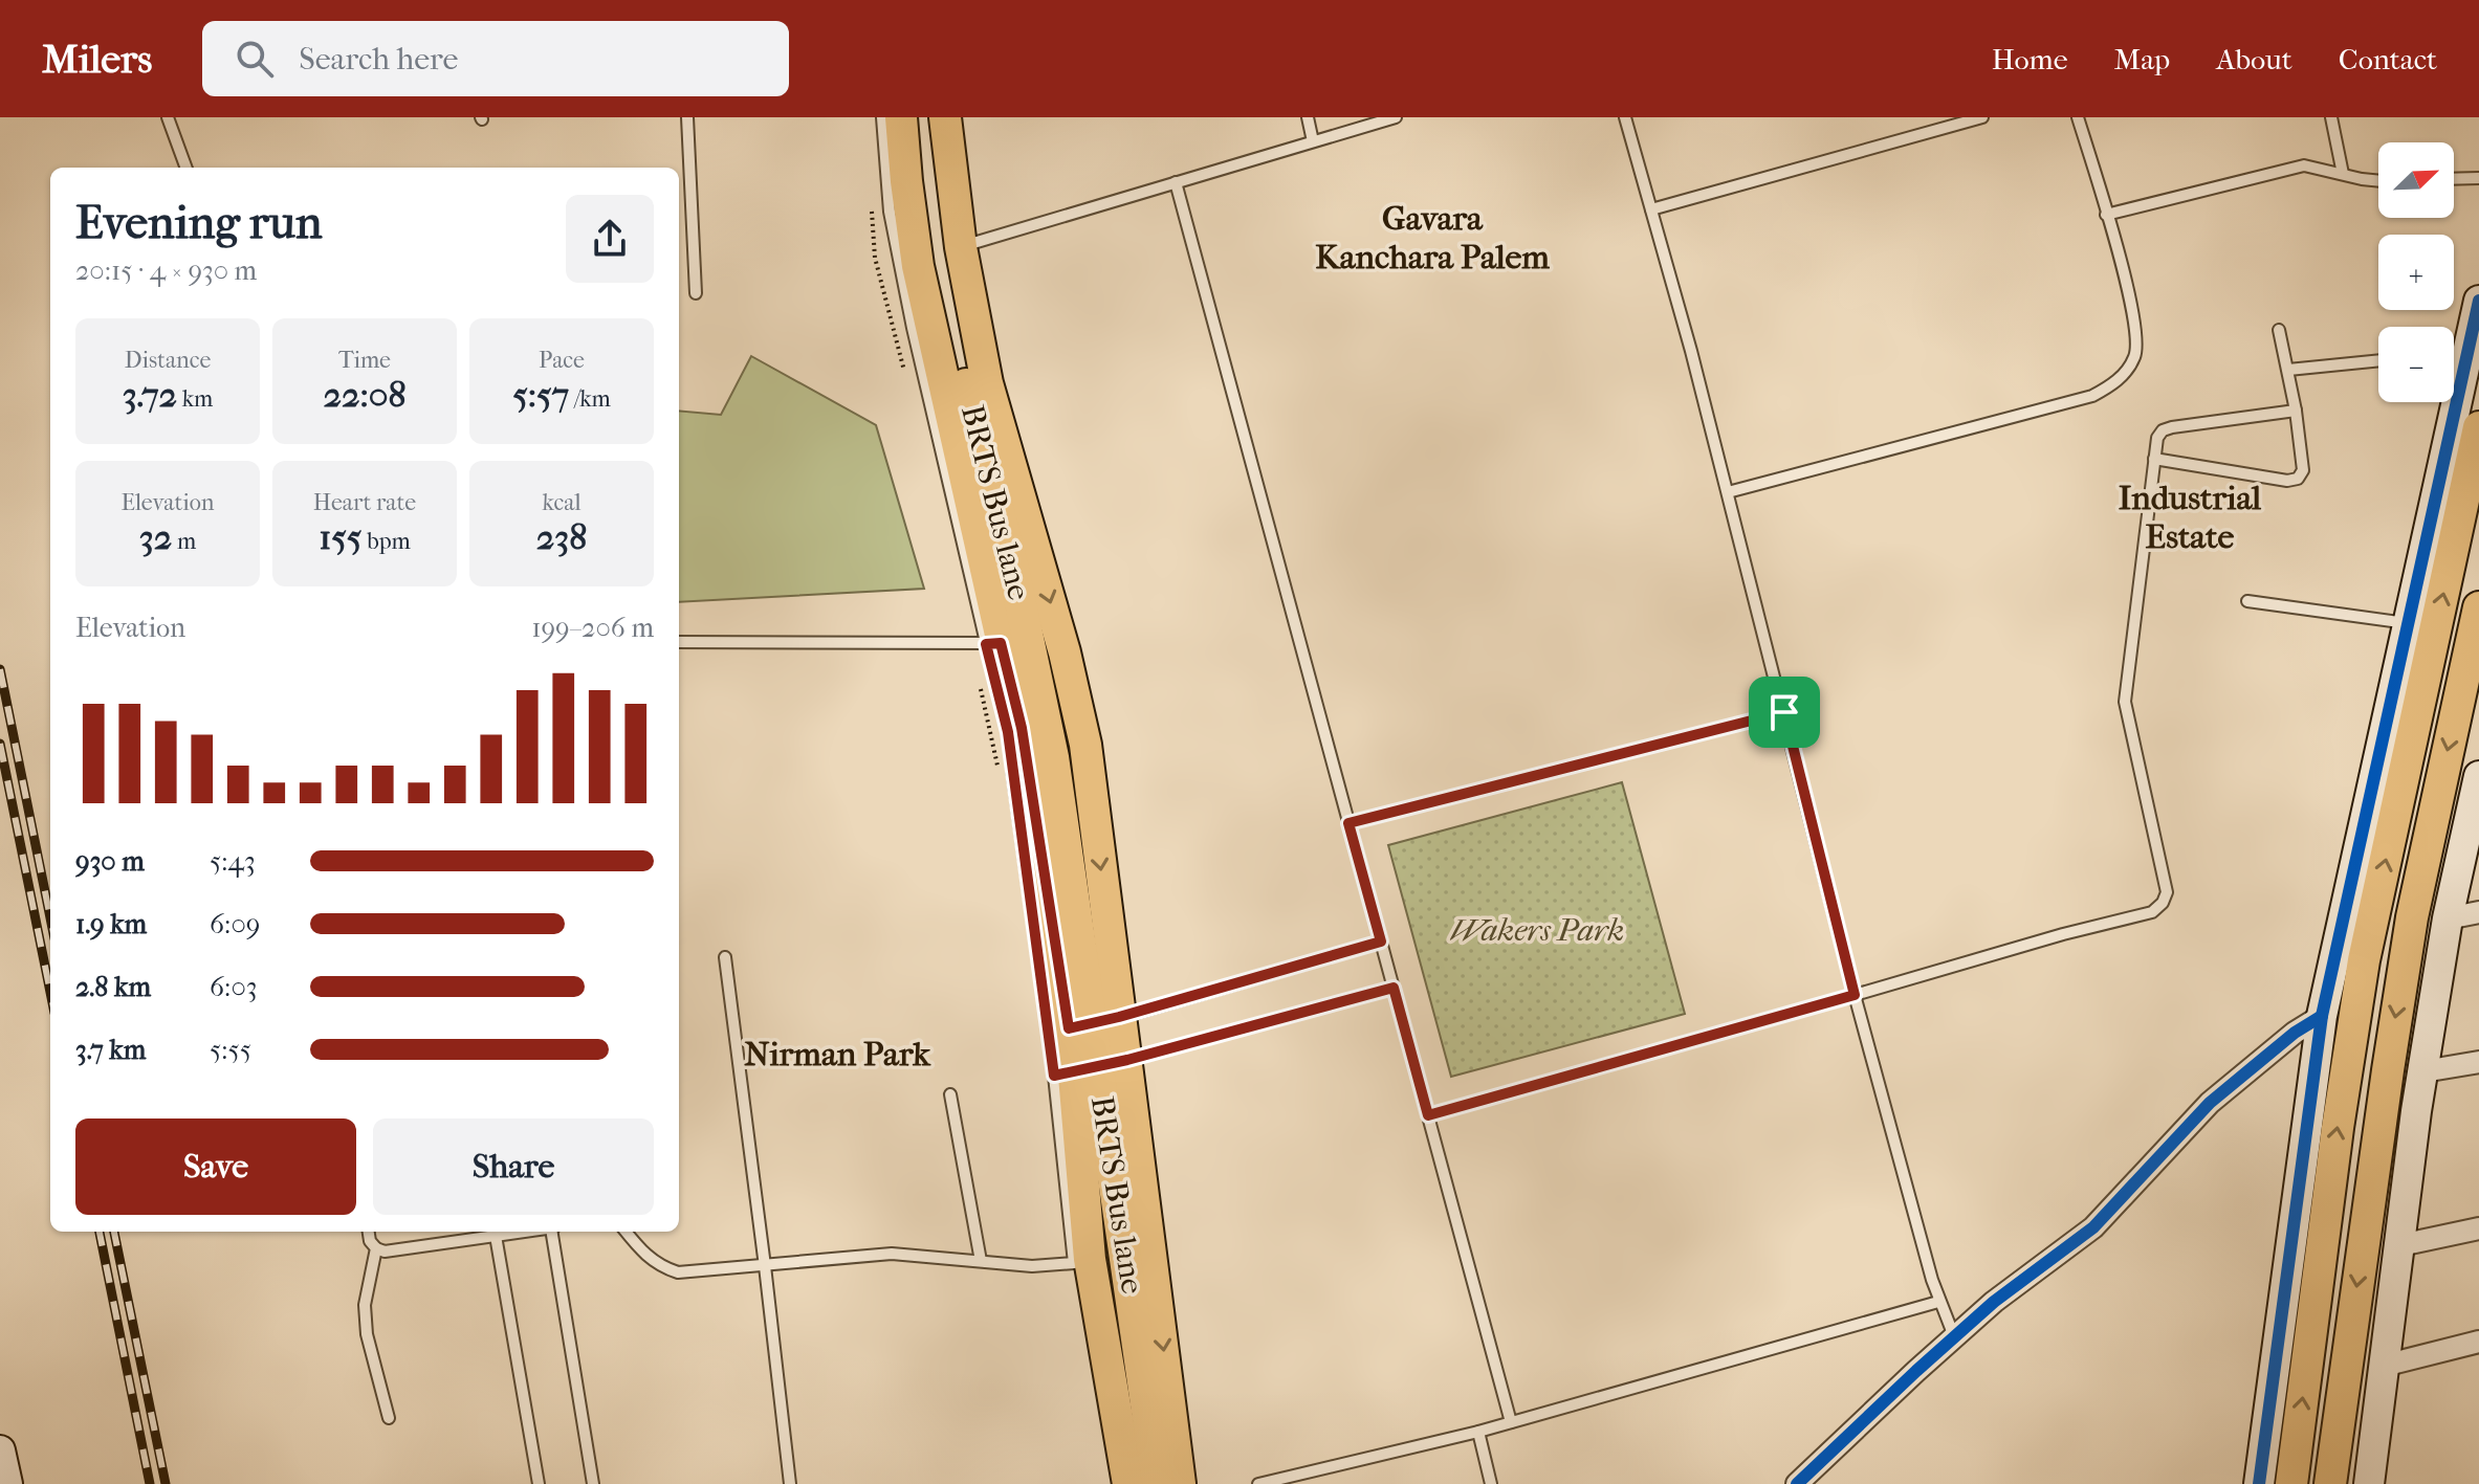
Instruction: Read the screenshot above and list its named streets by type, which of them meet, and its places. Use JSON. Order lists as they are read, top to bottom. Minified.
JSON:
{"streets":{"main road":["BRTS Bus lane"]},"districts":["Gavara Kanchara Palem","Industrial Estate","Nirman Park"],"parks":["Wakers Park"],"north":"top right","page":{"header":"Milers","search":"Search here","nav":["Home","Map","About","Contact"],"map_buttons":["+","−"],"heading":["Evening run","20:15 · 4 × 930 m"],"stats":[["Distance","3.72 km"],["Time","22:08"],["Pace","5:57 /km"],["Elevation","32 m"],["Heart rate","155 bpm"],["kcal","238"]],"chart":["Elevation","199–206 m"],"list":[{"name":"930 m","note":"5:43"},{"name":"1.9 km","note":"6:09"},{"name":"2.8 km","note":"6:03"},{"name":"3.7 km","note":"5:55"}],"buttons":["Save","Share"]}}
